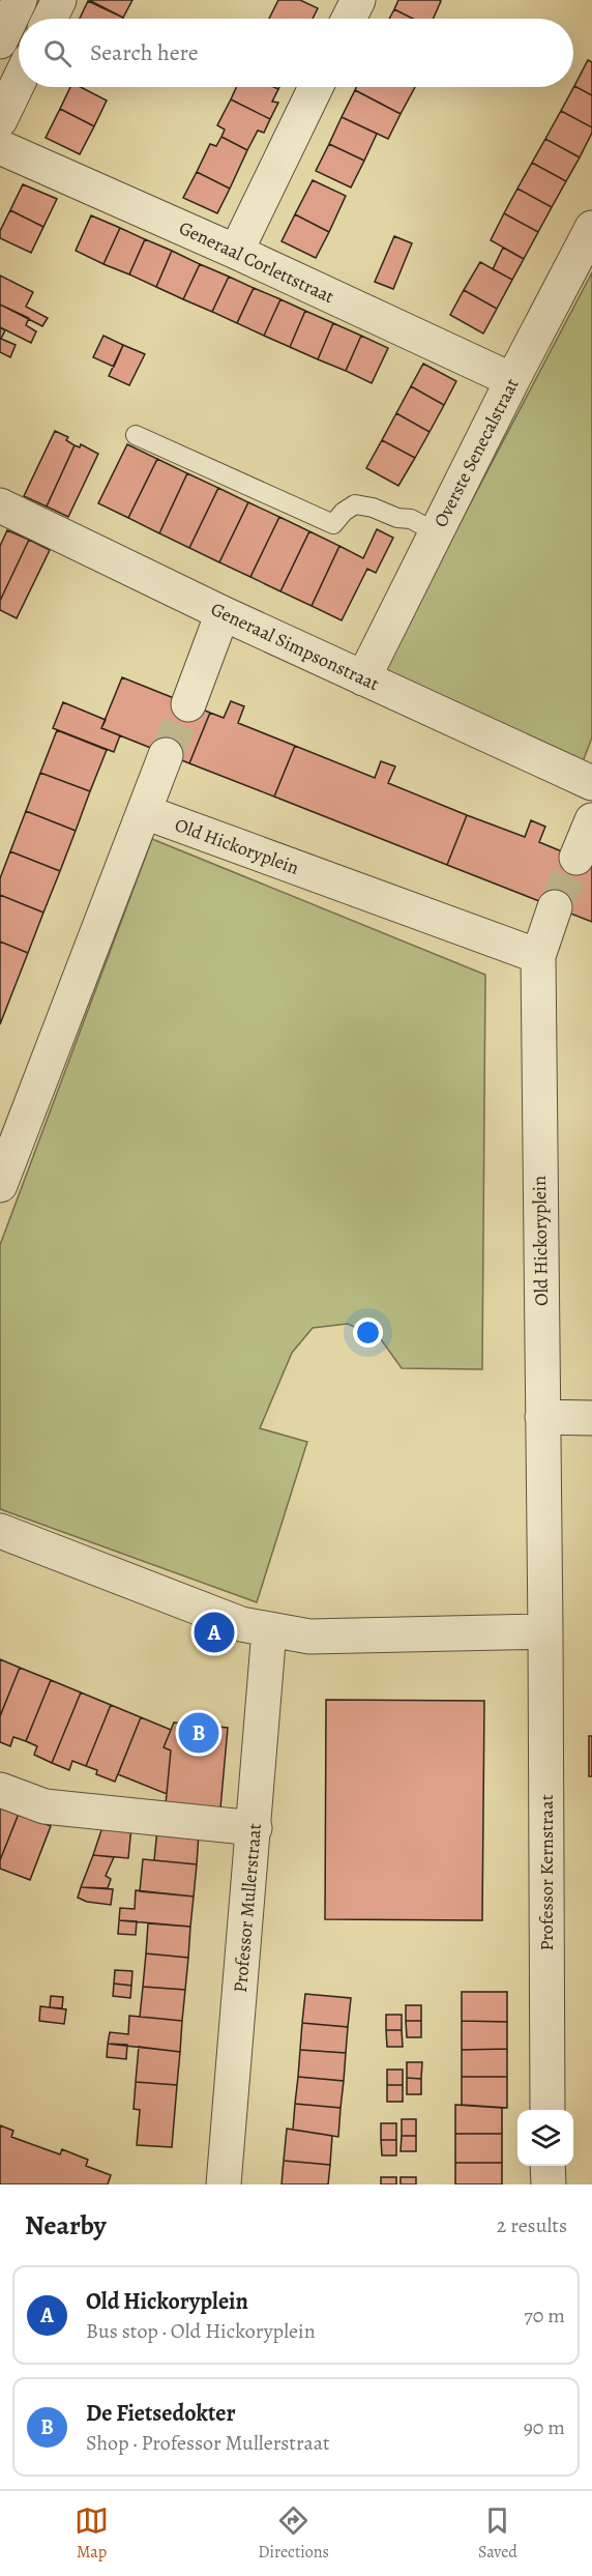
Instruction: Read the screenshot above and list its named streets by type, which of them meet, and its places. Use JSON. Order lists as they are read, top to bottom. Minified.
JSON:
{"streets":{"street":["Generaal Corlettstraat","Overste Senecalstraat","Generaal Simpsonstraat","Old Hickoryplein","Professor Kernstraat","Professor Mullerstraat"]},"crossings":[["Generaal Corlettstraat","Overste Senecalstraat"],["Overste Senecalstraat","Generaal Simpsonstraat"],["Old Hickoryplein","Professor Kernstraat"]],"page":{"search":"Search here","pins":["A","B"],"heading":["Nearby","2 results"],"list":[{"mark":"A","name":"Old Hickoryplein","note":"Bus stop · Old Hickoryplein","value":"70 m"},{"mark":"B","name":"De Fietsedokter","note":"Shop · Professor Mullerstraat","value":"90 m"}],"nav":["Map","Directions","Saved"]}}
